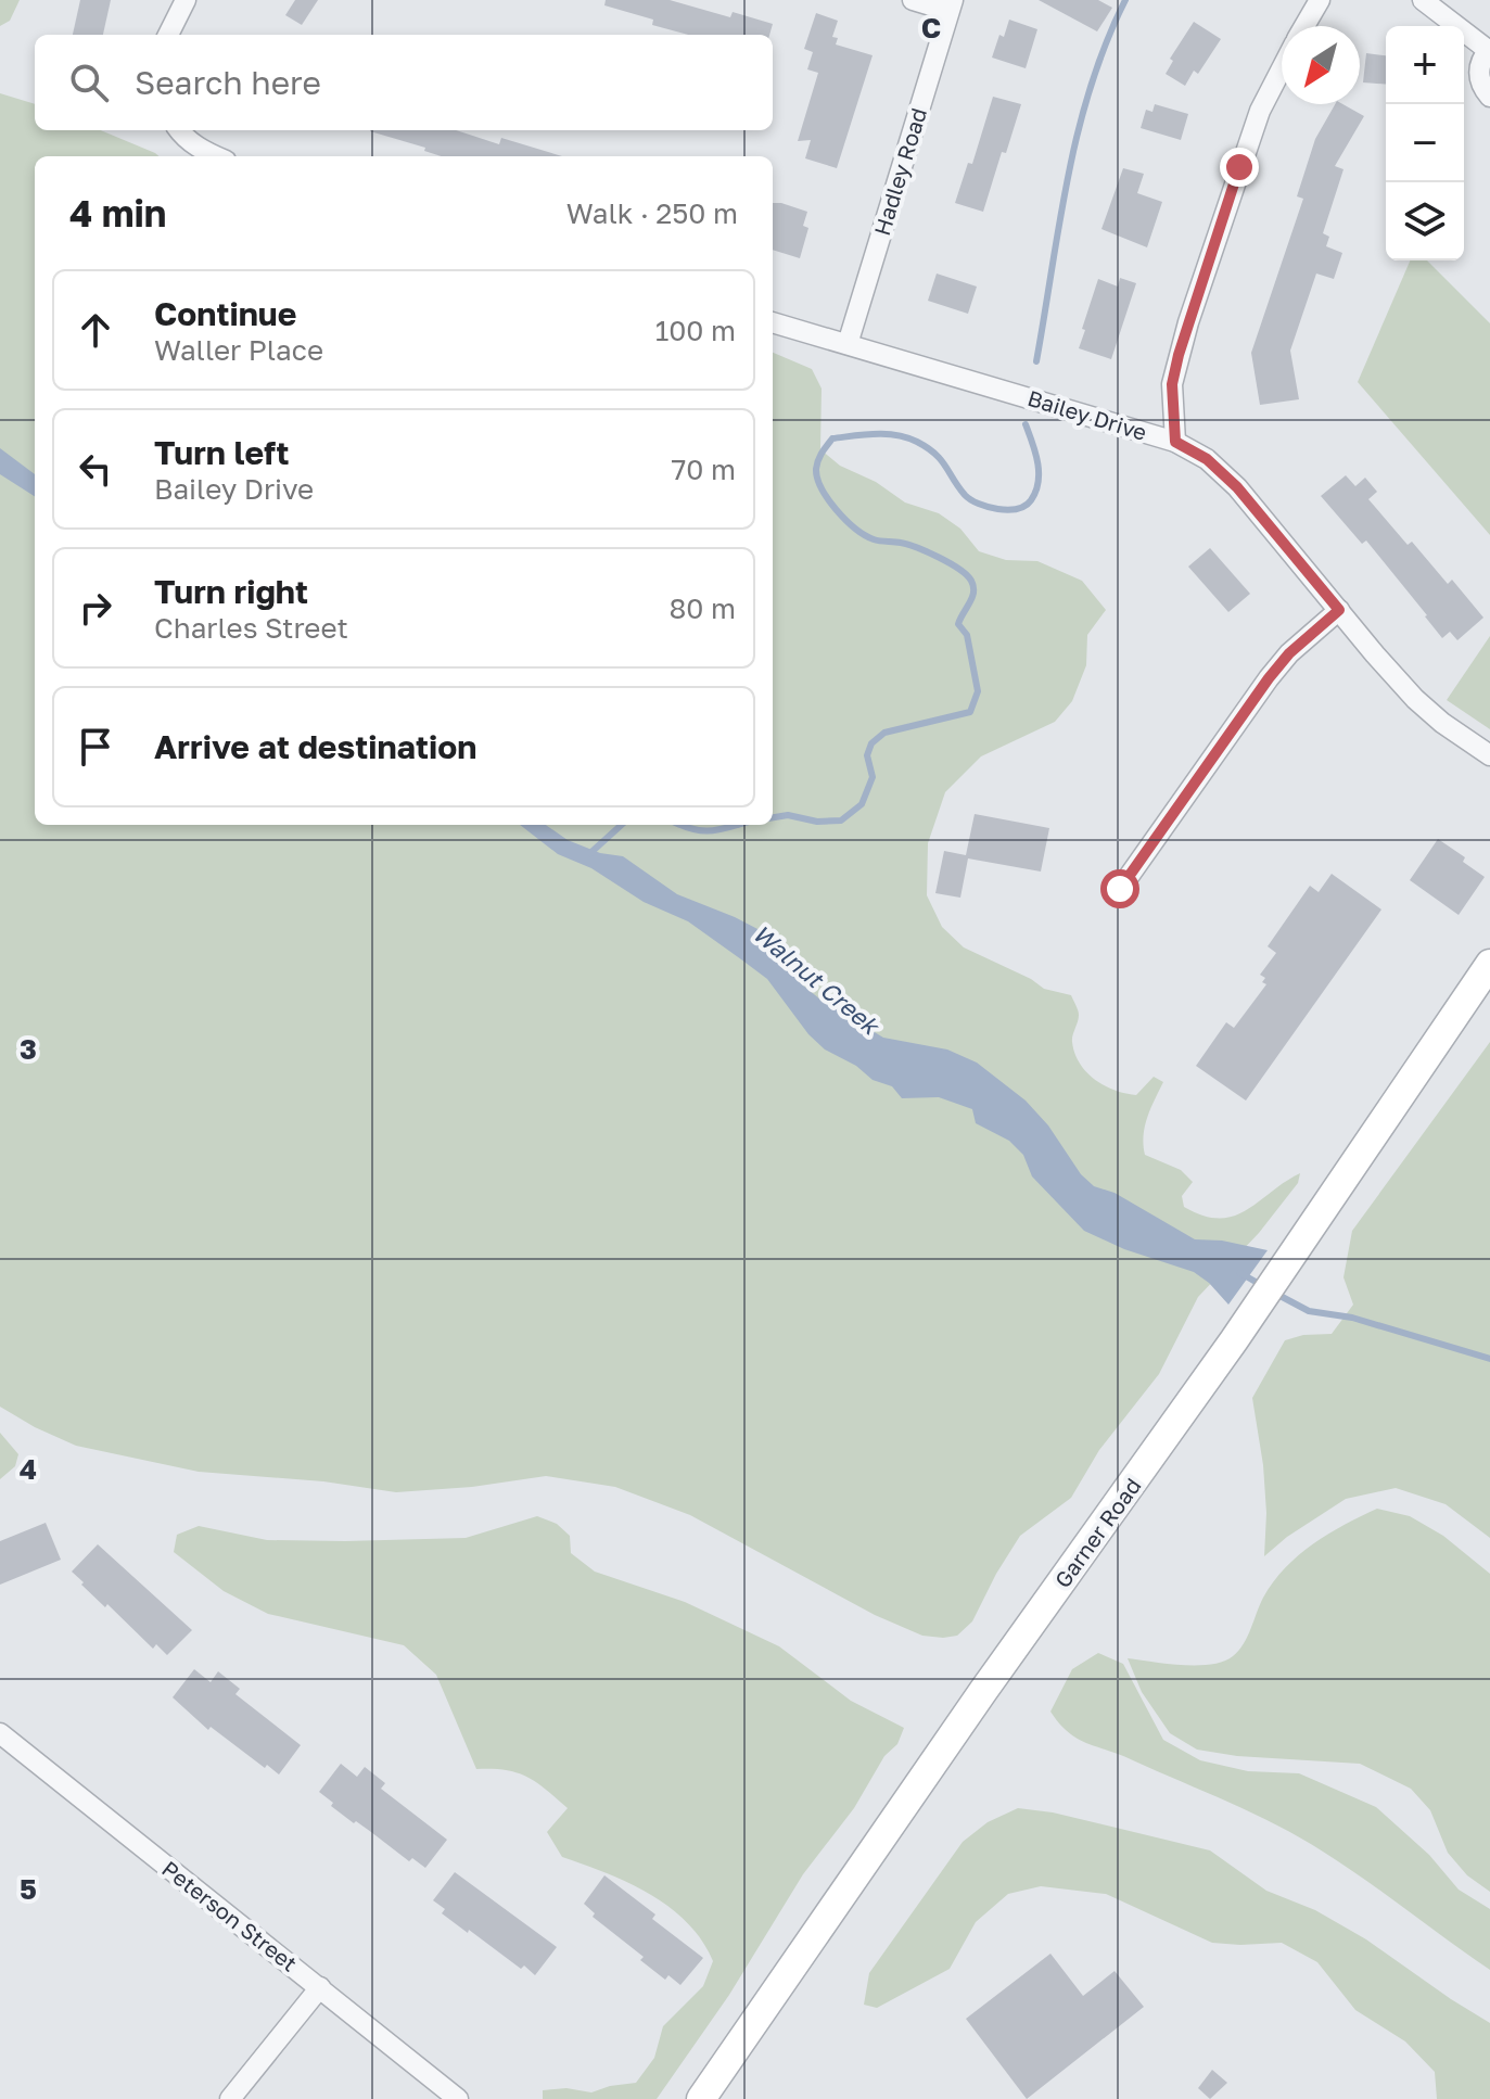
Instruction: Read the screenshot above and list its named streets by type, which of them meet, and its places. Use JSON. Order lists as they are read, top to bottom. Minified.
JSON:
{"streets":{"main road":["Garner Road"],"street":["Hadley Road","Bailey Drive","Peterson Street"]},"crossings":[["Hadley Road","Bailey Drive"]],"water":["Walnut Creek"],"north":"bottom left","page":{"map_buttons":["+","−"],"search":"Search here","heading":["4 min","Walk · 250 m"],"list":[["Continue","Waller Place","100 m"],["Turn left","Bailey Drive","70 m"],["Turn right","Charles Street","80 m"],"Arrive at destination"]},"grid":{"columns":["C"],"rows":["3","4","5"]}}
